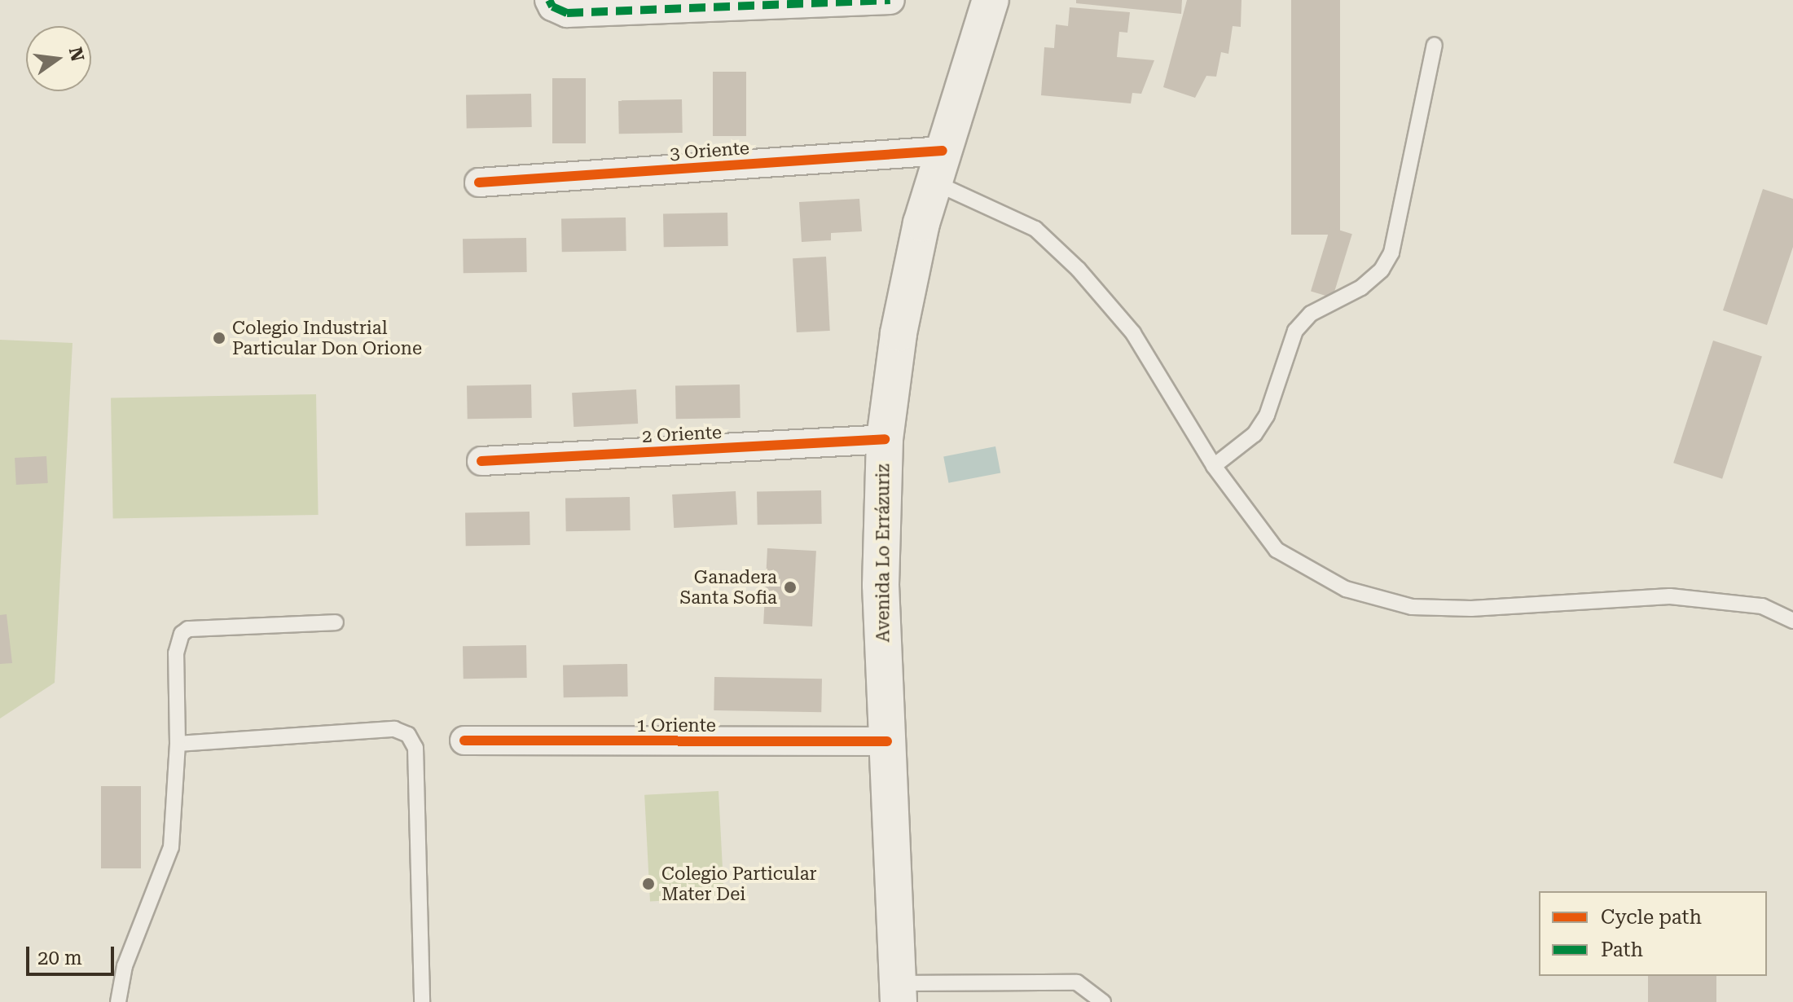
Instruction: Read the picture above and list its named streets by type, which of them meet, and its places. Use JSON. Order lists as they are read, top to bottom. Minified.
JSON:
{"streets":{"main road":["Avenida Lo Errázuriz"],"street":["3 Oriente","2 Oriente","1 Oriente"]},"crossings":[["3 Oriente","Avenida Lo Errázuriz"],["2 Oriente","Avenida Lo Errázuriz"],["Avenida Lo Errázuriz","1 Oriente"]],"places":["Colegio Industrial Particular Don Orione","Ganadera Santa Sofia","Colegio Particular Mater Dei"],"legend":["Cycle path","Path"],"scale_bar":"20 m","north":"right"}
